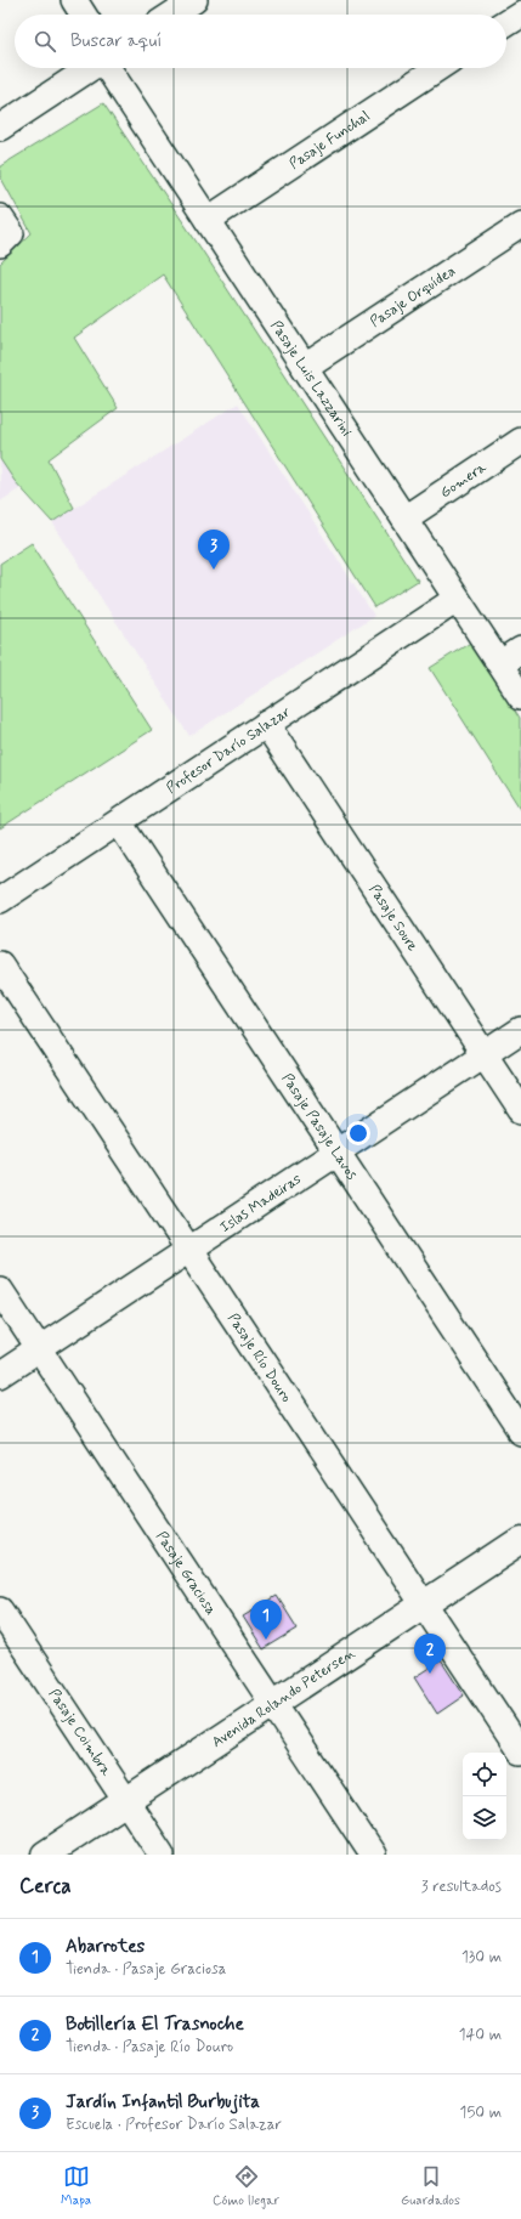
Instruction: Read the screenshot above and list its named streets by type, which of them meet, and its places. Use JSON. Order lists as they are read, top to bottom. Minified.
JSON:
{"streets":{"street":["Pasaje Funchal","Pasaje Orquídea","Pasaje Luis Lazzarini","Gomera","Profesor Darío Salazar","Pasaje Soure","Pasaje Pasaje Lavos","Islas Madeiras","Pasaje Río Douro","Pasaje Graciosa","Avenida Rolando Petersen","Pasaje Coimbra"]},"crossings":[["Pasaje Funchal","Pasaje Luis Lazzarini"],["Pasaje Orquídea","Pasaje Luis Lazzarini"],["Pasaje Luis Lazzarini","Gomera"],["Pasaje Luis Lazzarini","Profesor Darío Salazar"],["Profesor Darío Salazar","Pasaje Soure"],["Profesor Darío Salazar","Pasaje Pasaje Lavos"],["Pasaje Soure","Islas Madeiras"],["Pasaje Pasaje Lavos","Islas Madeiras"],["Islas Madeiras","Pasaje Río Douro"],["Islas Madeiras","Pasaje Graciosa"],["Pasaje Río Douro","Avenida Rolando Petersen"],["Pasaje Graciosa","Avenida Rolando Petersen"],["Avenida Rolando Petersen","Pasaje Coimbra"]],"page":{"search":"Buscar aquí","pins":["3","1","2"],"heading":["Cerca","3 resultados"],"list":[{"mark":"1","name":"Abarrotes","note":"Tienda · Pasaje Graciosa","value":"130 m"},{"mark":"2","name":"Botillería El Trasnoche","note":"Tienda · Pasaje Río Douro","value":"140 m"},{"mark":"3","name":"Jardín Infantil Burbujita","note":"Escuela · Profesor Darío Salazar","value":"150 m"}],"nav":["Mapa","Cómo llegar","Guardados"]}}
